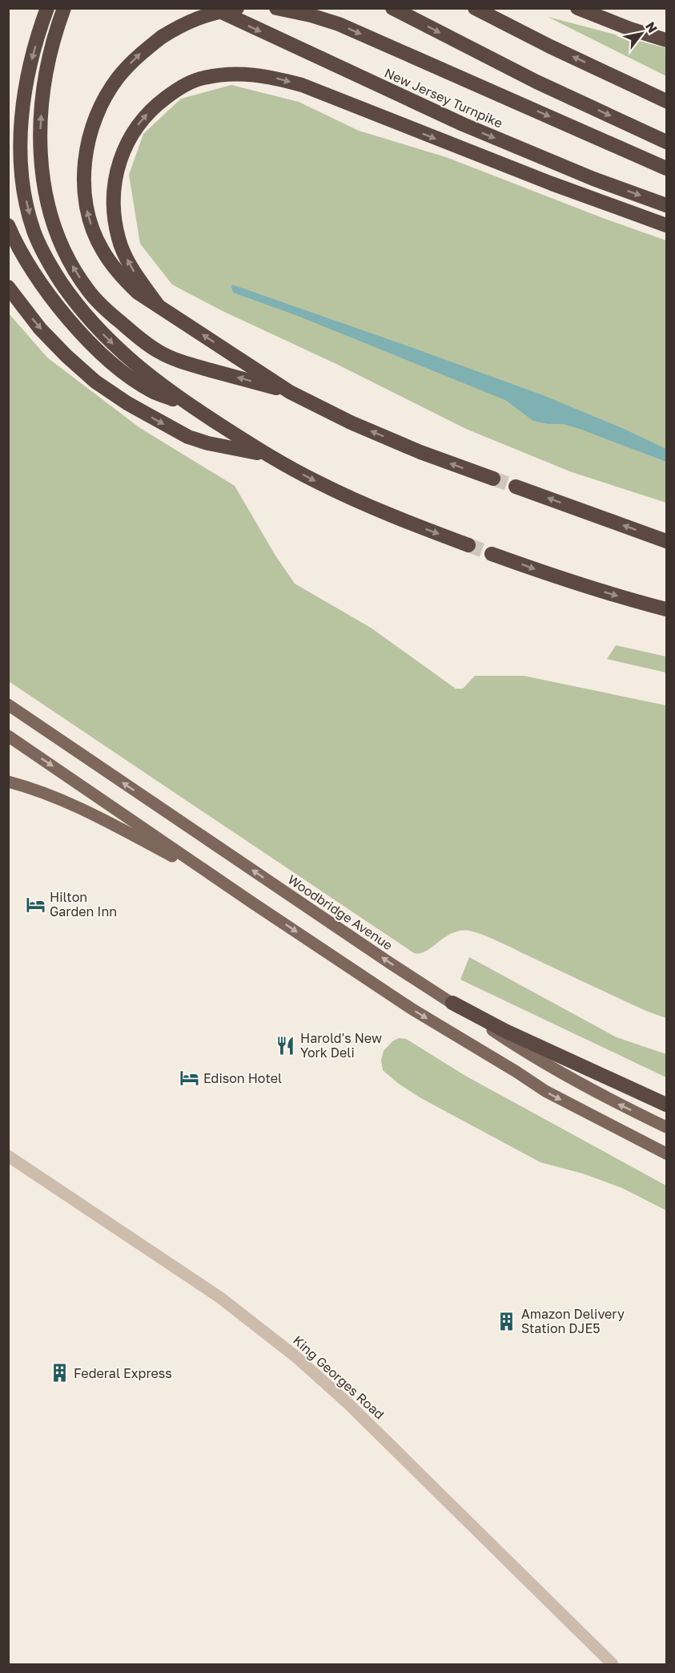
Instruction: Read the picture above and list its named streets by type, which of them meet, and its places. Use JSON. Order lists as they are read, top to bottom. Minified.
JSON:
{"streets":{"highway":["New Jersey Turnpike"],"main road":["Woodbridge Avenue"],"street":["King Georges Road"]},"places":{"hotel":["Hilton Garden Inn","Edison Hotel"],"restaurant":["Harold's New York Deli"],"building":["Amazon Delivery Station DJE5","Federal Express"]},"north":"top right"}
